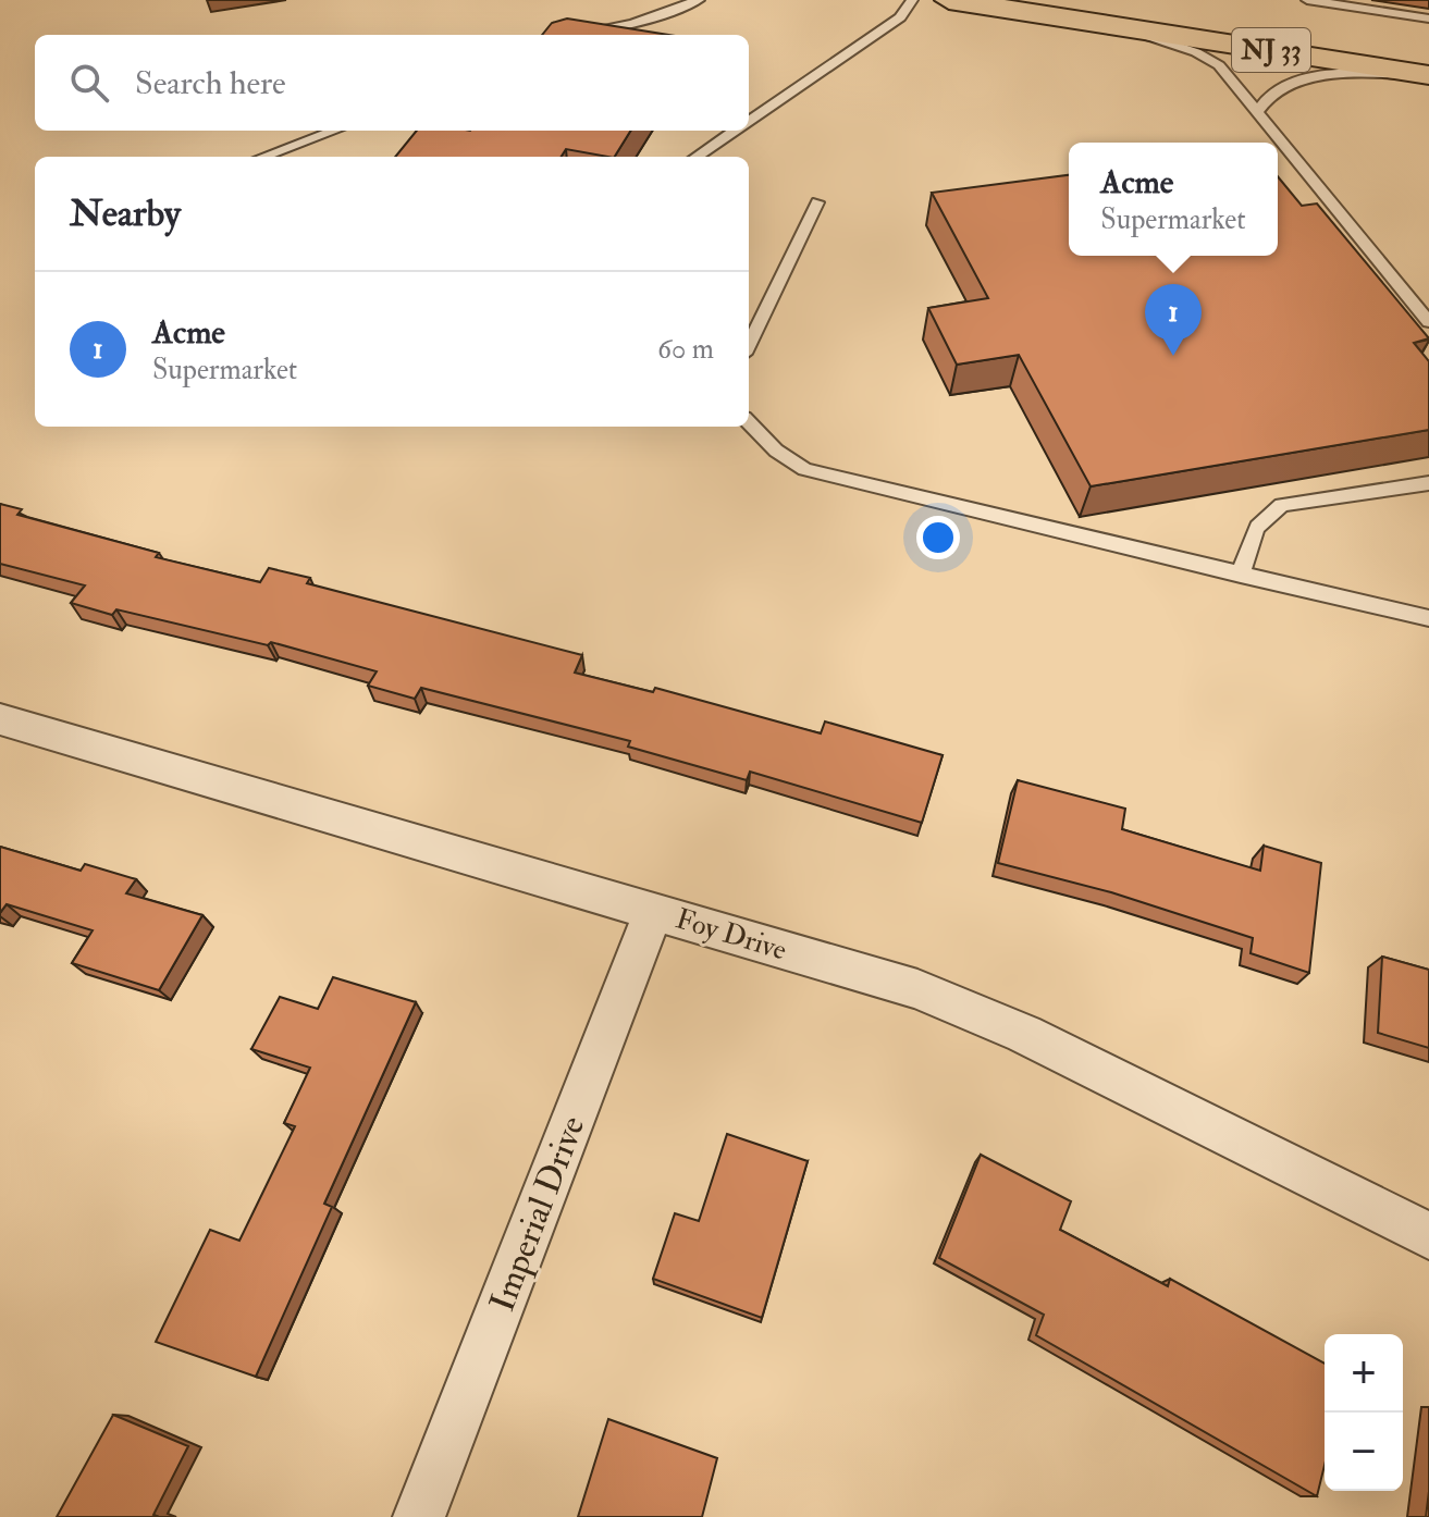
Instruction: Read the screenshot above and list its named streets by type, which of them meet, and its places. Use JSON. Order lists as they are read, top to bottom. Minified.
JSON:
{"streets":{"main road":["NJ 33"],"street":["Foy Drive","Imperial Drive"]},"crossings":[["Foy Drive","Imperial Drive"]],"page":{"search":"Search here","popup":["Acme","Supermarket"],"heading":"Nearby","list":[{"mark":"1","name":"Acme","note":"Supermarket","value":"60 m"}],"pins":"1","map_buttons":["+","−"]}}
